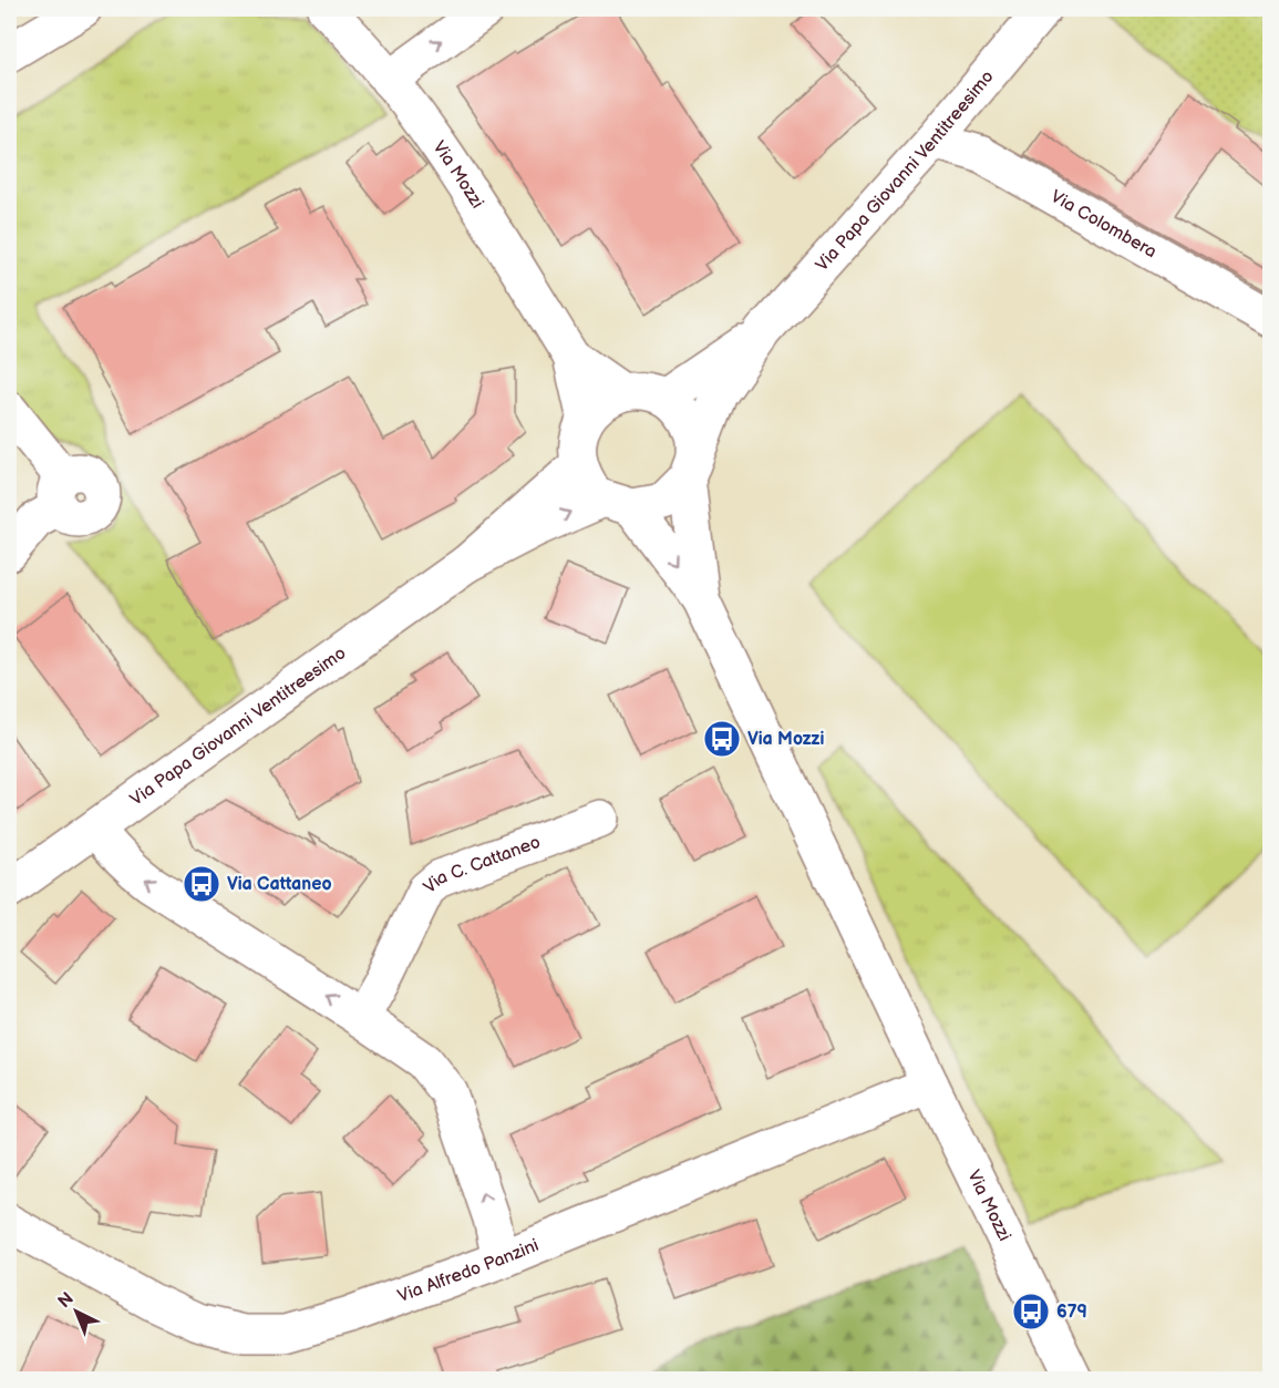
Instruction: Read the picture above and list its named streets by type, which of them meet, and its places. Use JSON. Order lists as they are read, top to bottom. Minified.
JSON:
{"streets":{"street":["Via Papa Giovanni Ventitreesimo","Via Mozzi","Via Colombera","Via C. Cattaneo","Via Alfredo Panzini"]},"crossings":[["Via Papa Giovanni Ventitreesimo","Via Colombera"],["Via Mozzi","Via Alfredo Panzini"]],"places":{"bus stop":["Via Mozzi","Via Cattaneo","679"]},"north":"top left"}
